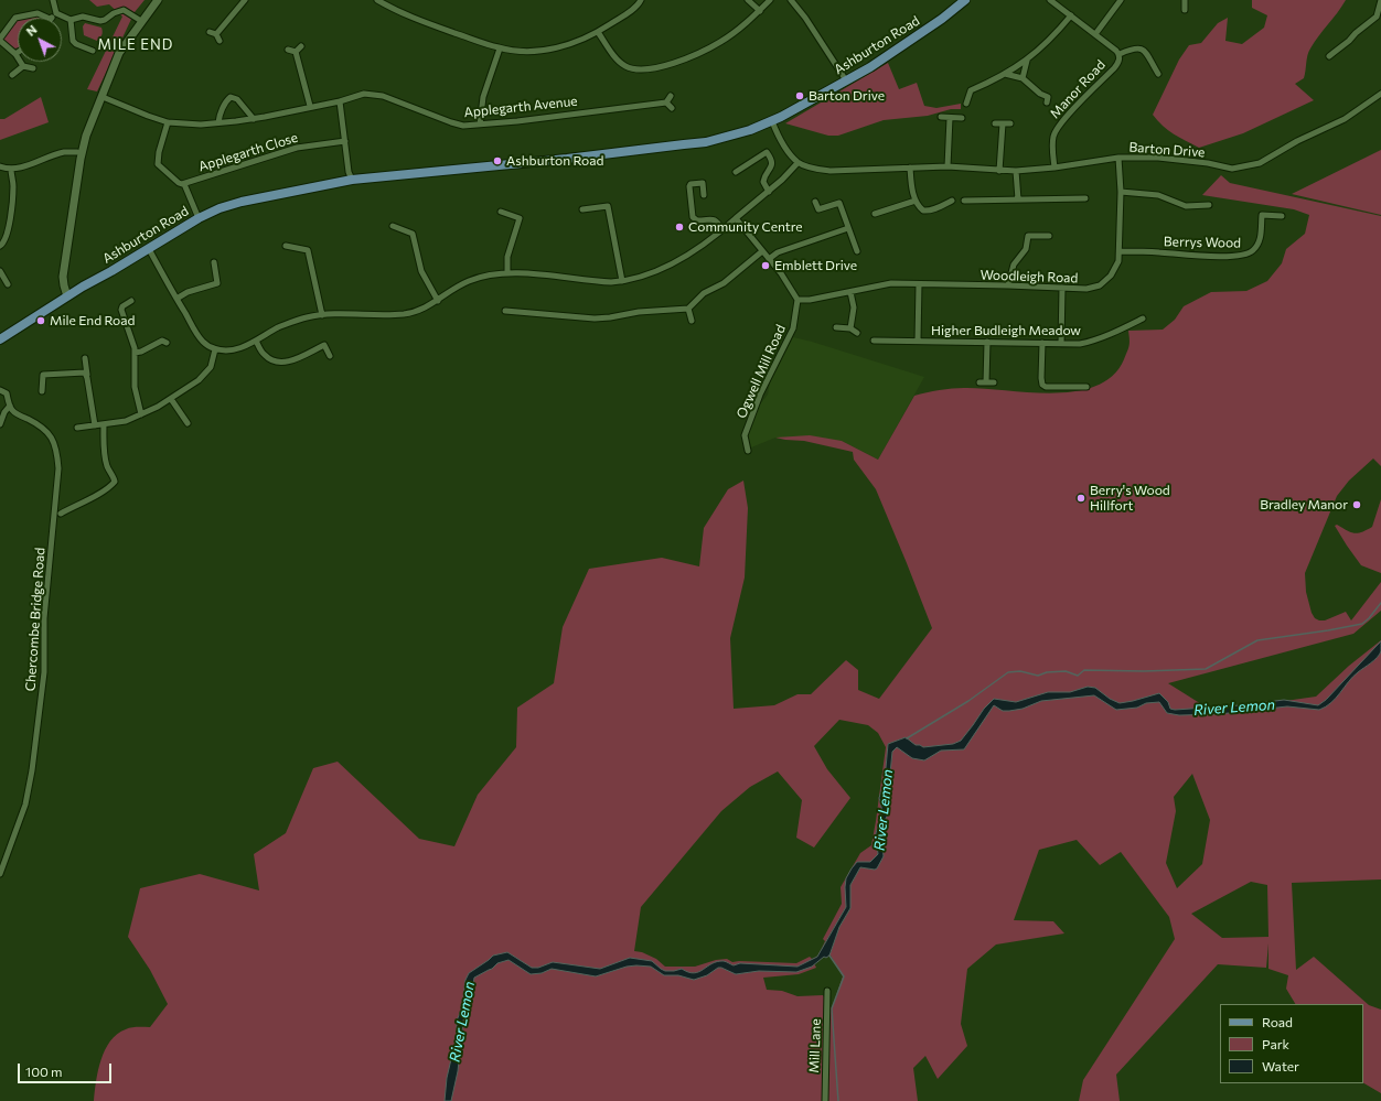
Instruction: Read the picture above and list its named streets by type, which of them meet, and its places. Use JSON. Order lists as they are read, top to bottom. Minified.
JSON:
{"streets":{"main road":["Ashburton Road"],"street":["Manor Road","Applegarth Avenue","Barton Drive","Applegarth Close","Berrys Wood","Woodleigh Road","Higher Budleigh Meadow","Ogwell Mill Road","Chercombe Bridge Road","Mill Lane"]},"crossings":[["Ashburton Road","Applegarth Close"],["Manor Road","Barton Drive"],["Applegarth Avenue","Applegarth Close"],["Barton Drive","Woodleigh Road"],["Berrys Wood","Woodleigh Road"],["Woodleigh Road","Ogwell Mill Road"]],"districts":["MILE END"],"water":["River Lemon"],"places":["Barton Drive","Ashburton Road","Community Centre","Emblett Drive","Mile End Road","Berry's Wood Hillfort","Bradley Manor"],"legend":["Road","Park","Water"],"scale_bar":"100 m","north":"top left"}
